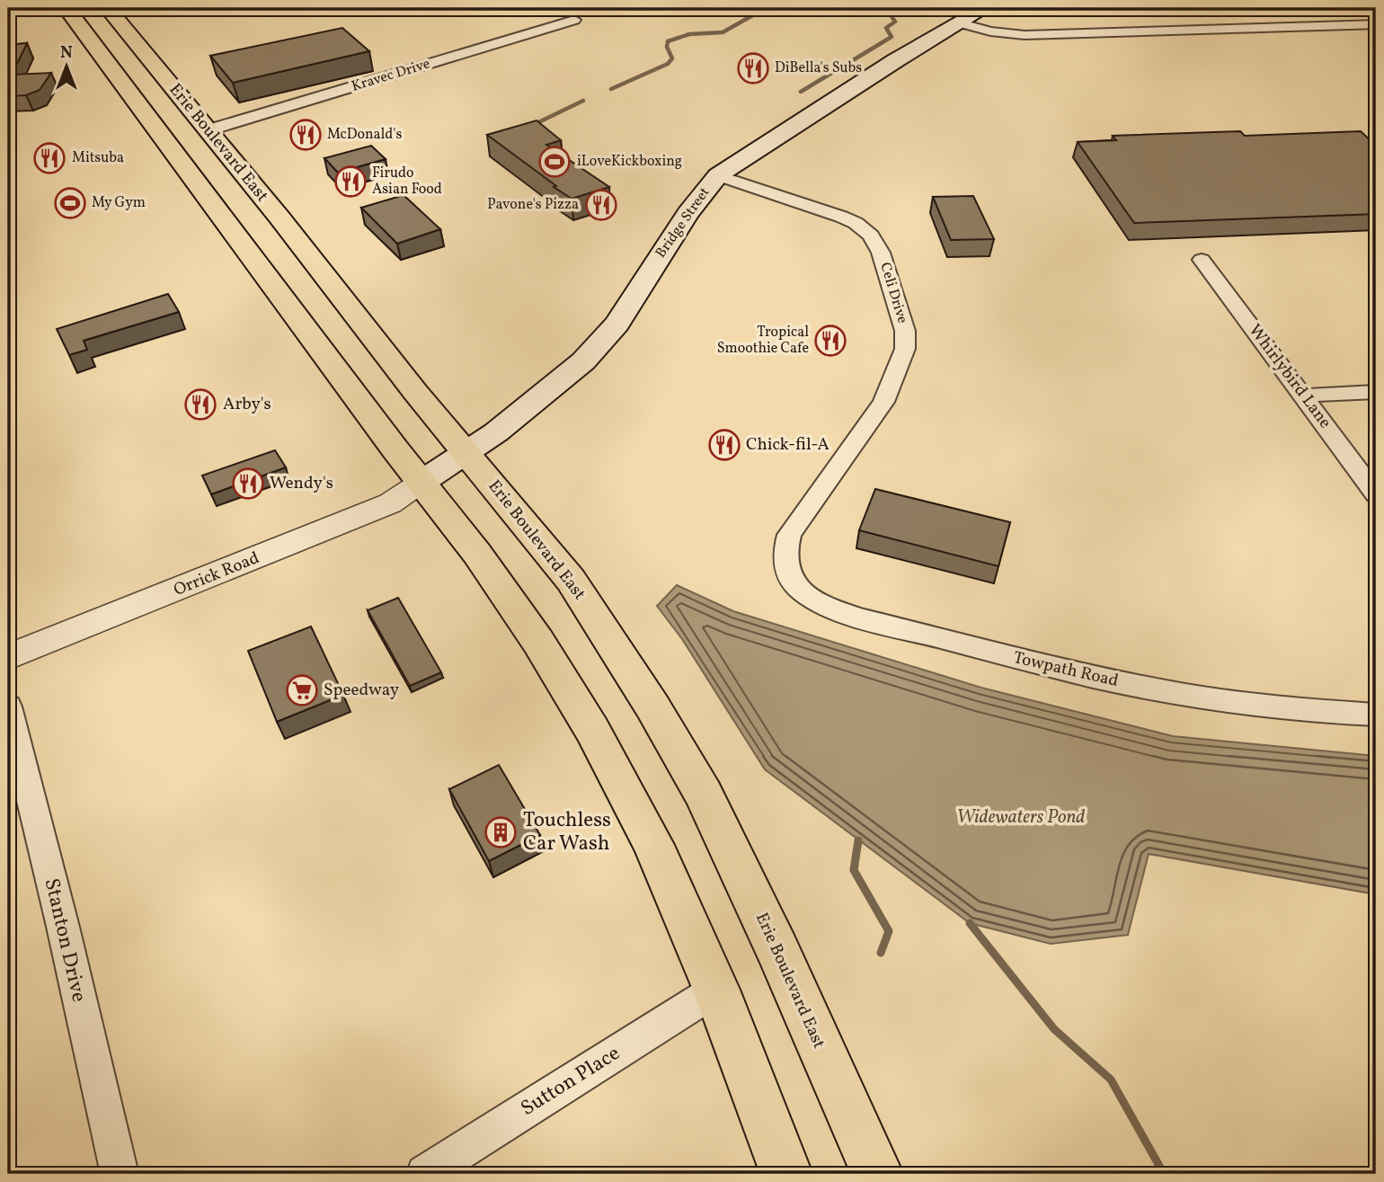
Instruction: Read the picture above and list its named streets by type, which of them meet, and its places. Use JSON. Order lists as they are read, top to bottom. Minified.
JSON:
{"streets":{"main road":["Erie Boulevard East","Bridge Street"],"street":["Kravec Drive","Celi Drive","Whirlybird Lane","Orrick Road","Towpath Road","Stanton Drive","Sutton Place"]},"crossings":[["Kravec Drive","Erie Boulevard East"],["Erie Boulevard East","Bridge Street"],["Bridge Street","Celi Drive"],["Bridge Street","Orrick Road"],["Celi Drive","Towpath Road"]],"water":["Widewaters Pond"],"places":{"restaurant":["DiBella's Subs","McDonald's","Mitsuba","Firudo Asian Food","Pavone's Pizza","Tropical Smoothie Cafe","Arby's","Chick-fil-A","Wendy's"],"sports":["iLoveKickboxing","My Gym"],"supermarket":["Speedway"],"building":["Touchless Car Wash"]},"north":"top"}
